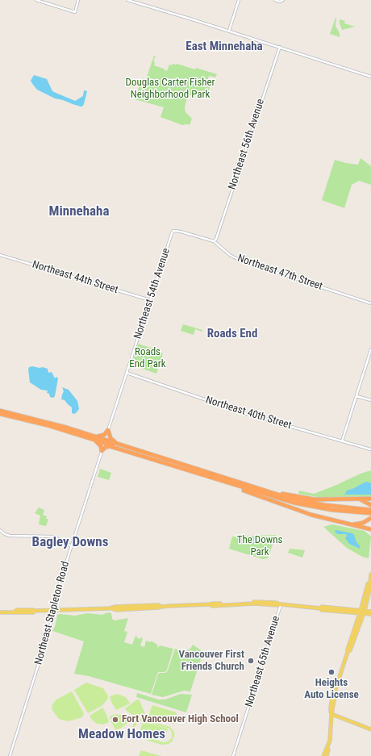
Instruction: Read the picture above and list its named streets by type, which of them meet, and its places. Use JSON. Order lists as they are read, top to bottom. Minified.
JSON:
{"streets":{"street":["Northeast 56th Avenue","Northeast 47th Street","Northeast 44th Street","Northeast 54th Avenue","Northeast 40th Street","Northeast Stapleton Road","Northeast 65th Avenue"]},"crossings":[["Northeast 56th Avenue","Northeast 47th Street"],["Northeast 47th Street","Northeast 54th Avenue"],["Northeast 44th Street","Northeast 54th Avenue"],["Northeast 54th Avenue","Northeast 40th Street"]],"districts":["East Minnehaha","Minnehaha","Roads End","Bagley Downs","Meadow Homes"],"parks":["Douglas Carter Fisher Neighborhood Park","Roads End Park","The Downs Park"],"places":["Vancouver First Friends Church","Heights Auto License","Fort Vancouver High School"]}
